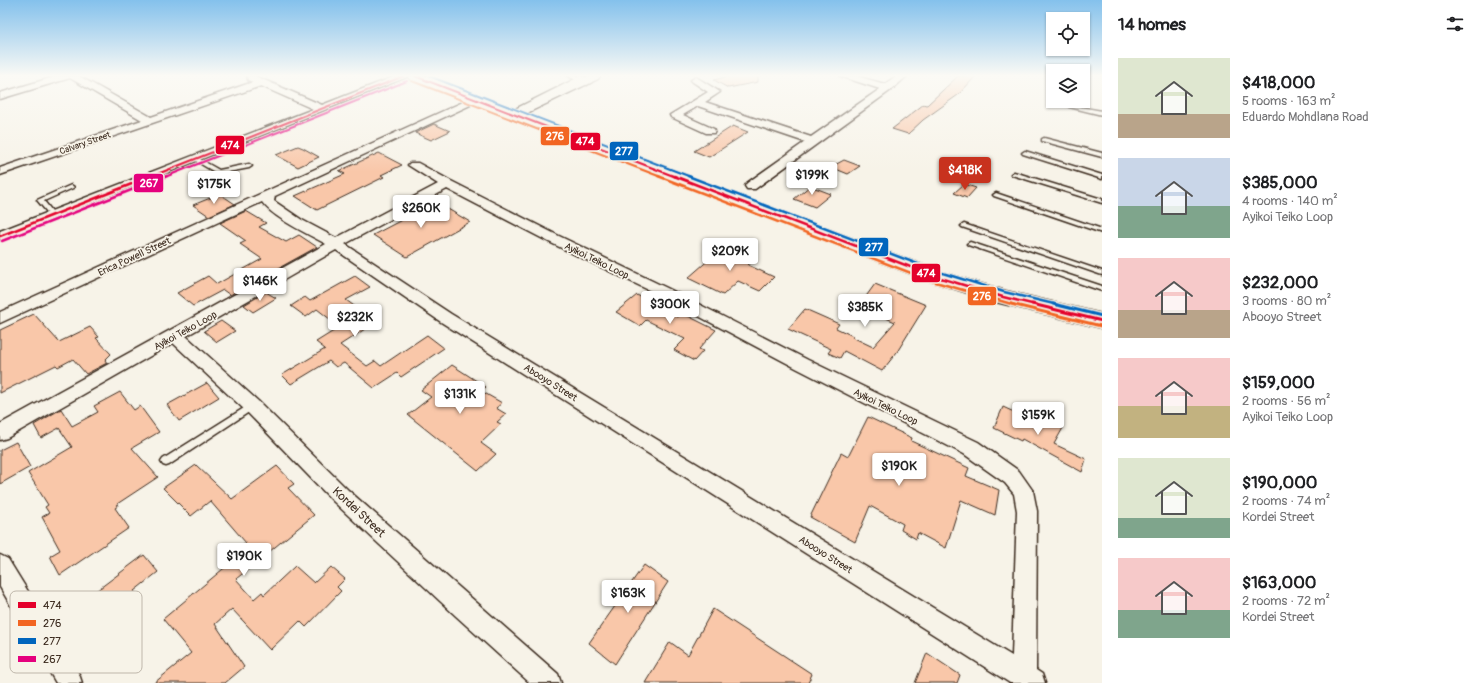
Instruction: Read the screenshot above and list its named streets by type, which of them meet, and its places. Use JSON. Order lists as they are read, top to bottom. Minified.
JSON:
{"streets":{"street":["Calvary Street","Erica Powell Street","Ayikoi Teiko Loop","Abooyo Street","Kordei Street"]},"crossings":[["Erica Powell Street","Abooyo Street"],["Ayikoi Teiko Loop","Abooyo Street"],["Ayikoi Teiko Loop","Kordei Street"]],"lines":["transit line 474","transit line 276","transit line 277","transit line 267"],"legend":["474","276","277","267"],"page":{"heading":"14 homes","list":[{"name":"$418,000","note":"5 rooms · 163 m² · Eduardo Mohdlana Road"},{"name":"$385,000","note":"4 rooms · 140 m² · Ayikoi Teiko Loop"},{"name":"$232,000","note":"3 rooms · 80 m² · Abooyo Street"},{"name":"$159,000","note":"2 rooms · 56 m² · Ayikoi Teiko Loop"},{"name":"$190,000","note":"2 rooms · 74 m² · Kordei Street"},{"name":"$163,000","note":"2 rooms · 72 m² · Kordei Street"}],"price":["$418K","$199K","$175K","$260K","$209K","$146K","$300K","$385K","$232K","$131K","$159K","$190K","$190K","$163K"]}}
